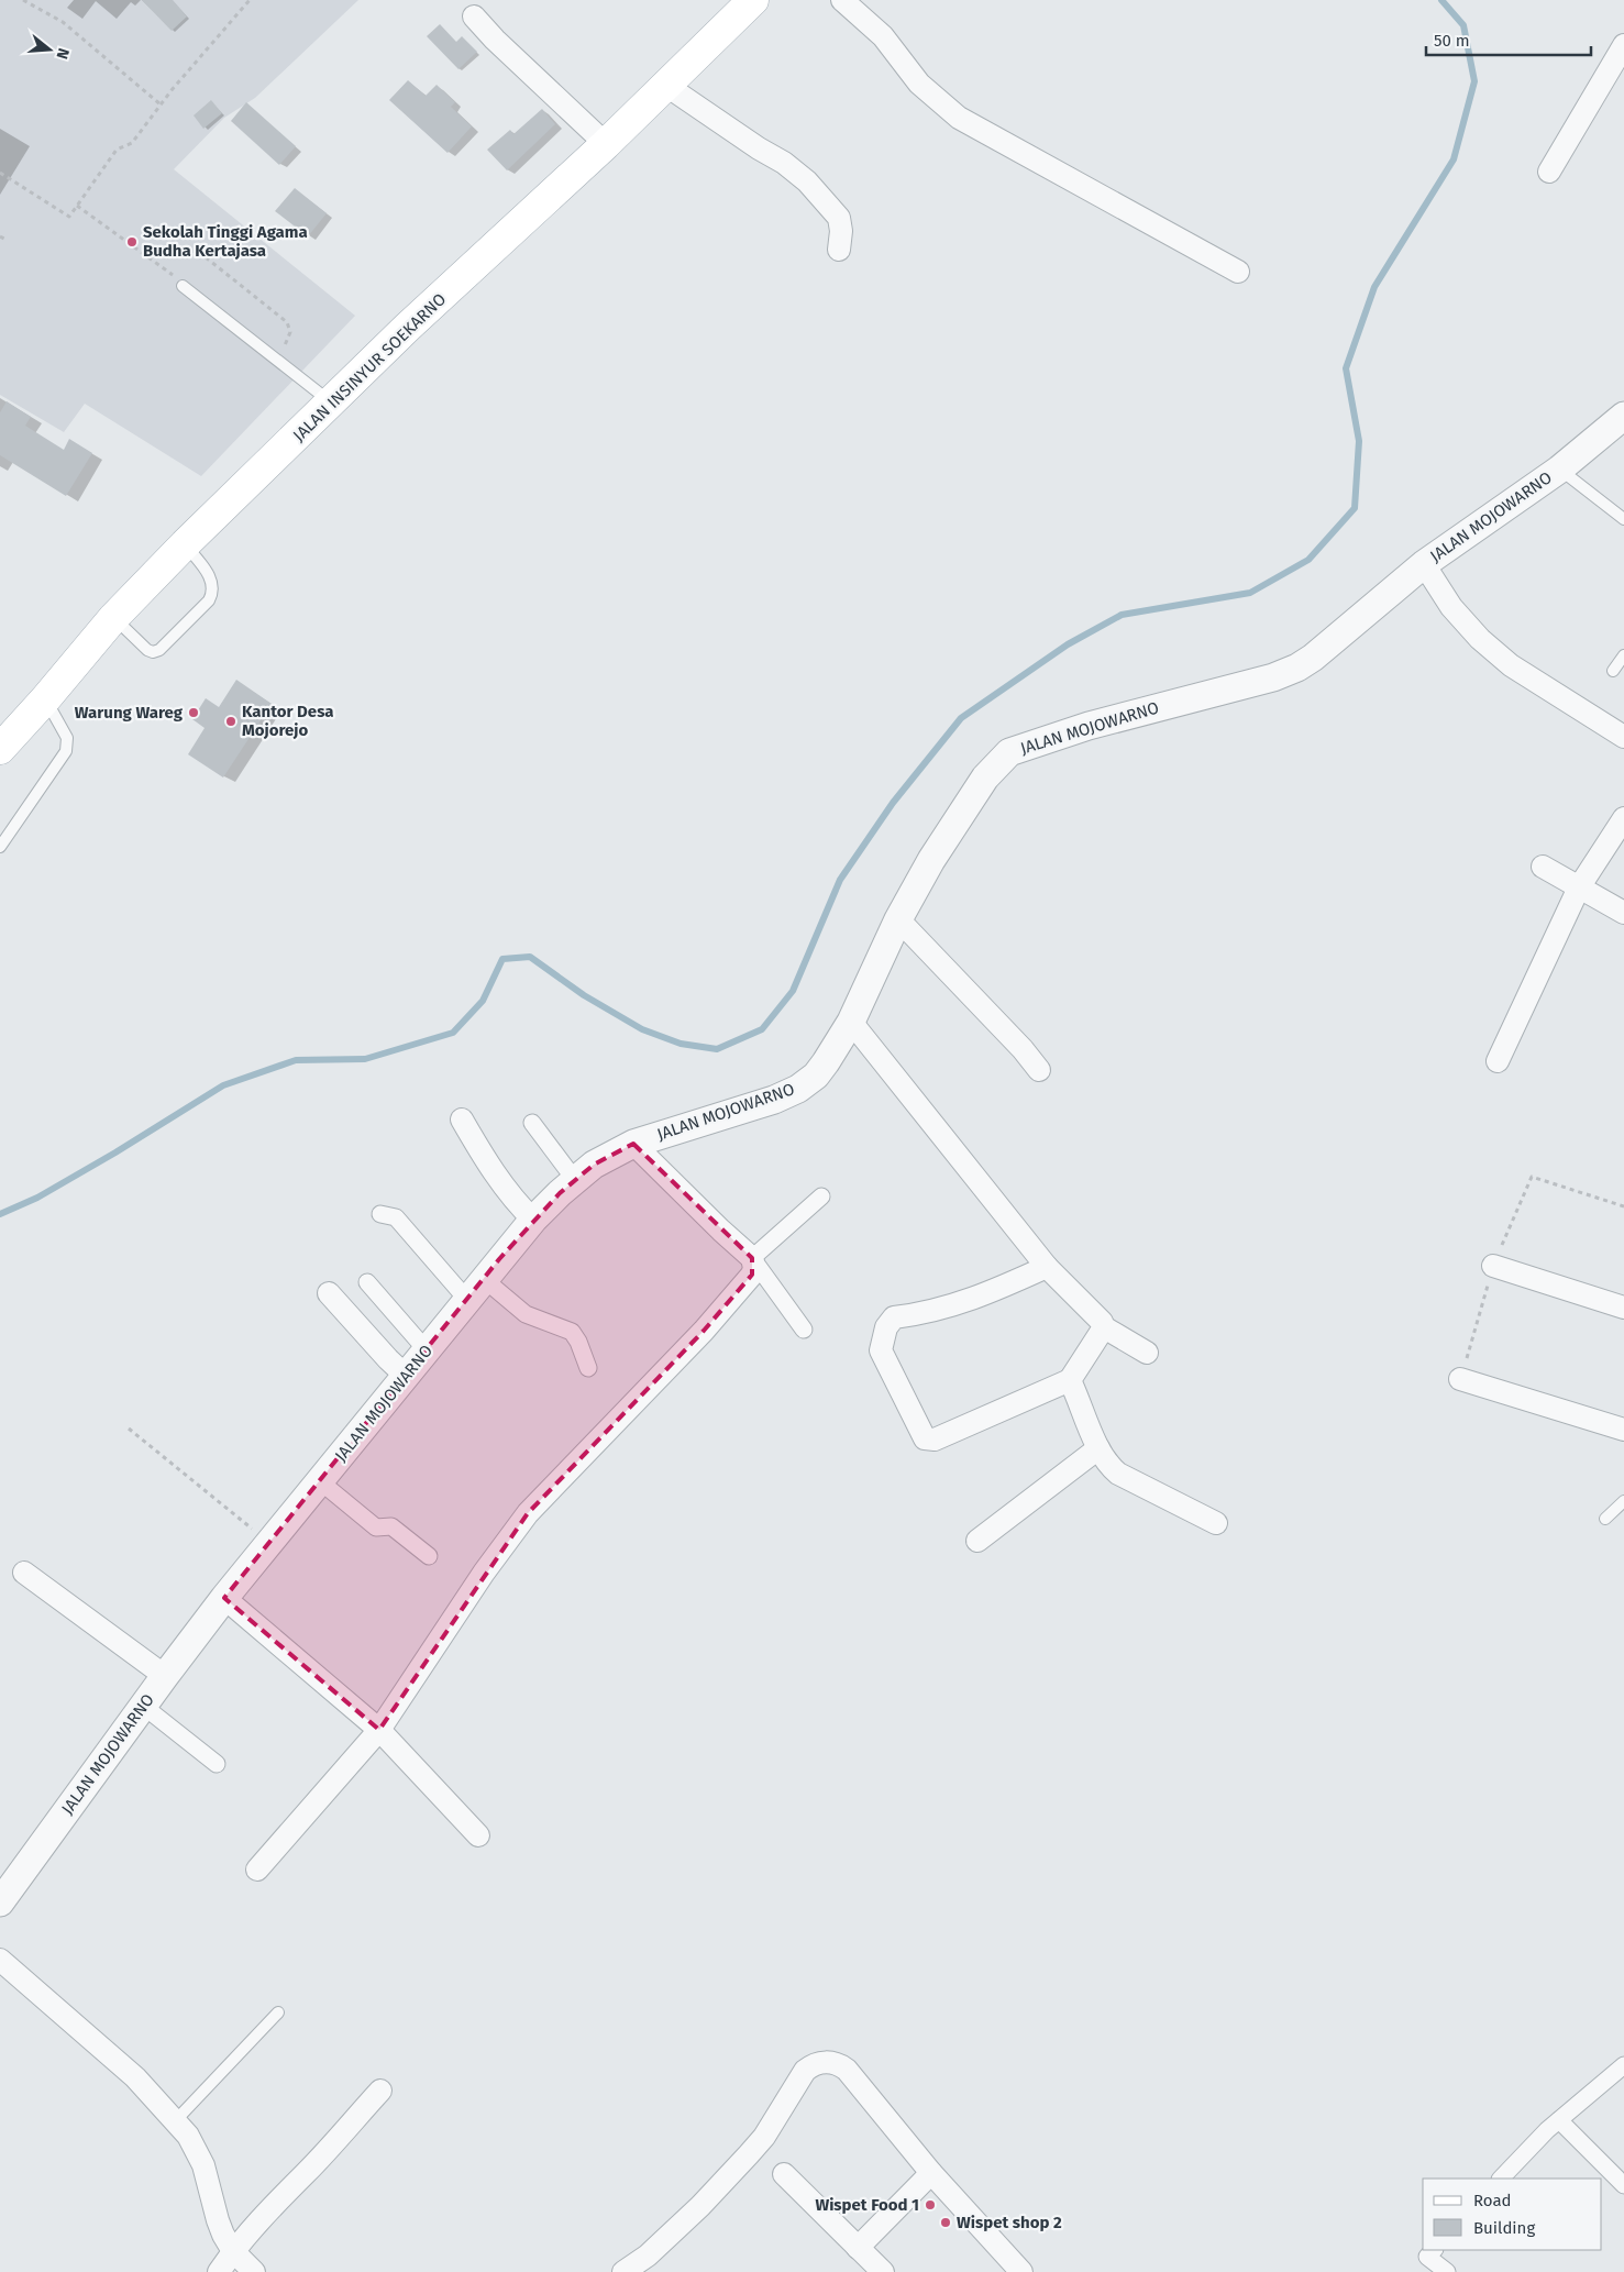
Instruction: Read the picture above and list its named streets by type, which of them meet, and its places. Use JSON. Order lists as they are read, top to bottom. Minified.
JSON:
{"streets":{"main road":["JALAN INSINYUR SOEKARNO"],"street":["JALAN MOJOWARNO"]},"places":["Sekolah Tinggi Agama Budha Kertajasa","Warung Wareg","Kantor Desa Mojorejo","Wispet Food 1","Wispet shop 2"],"legend":["Road","Building"],"scale_bar":"50 m","north":"right"}
